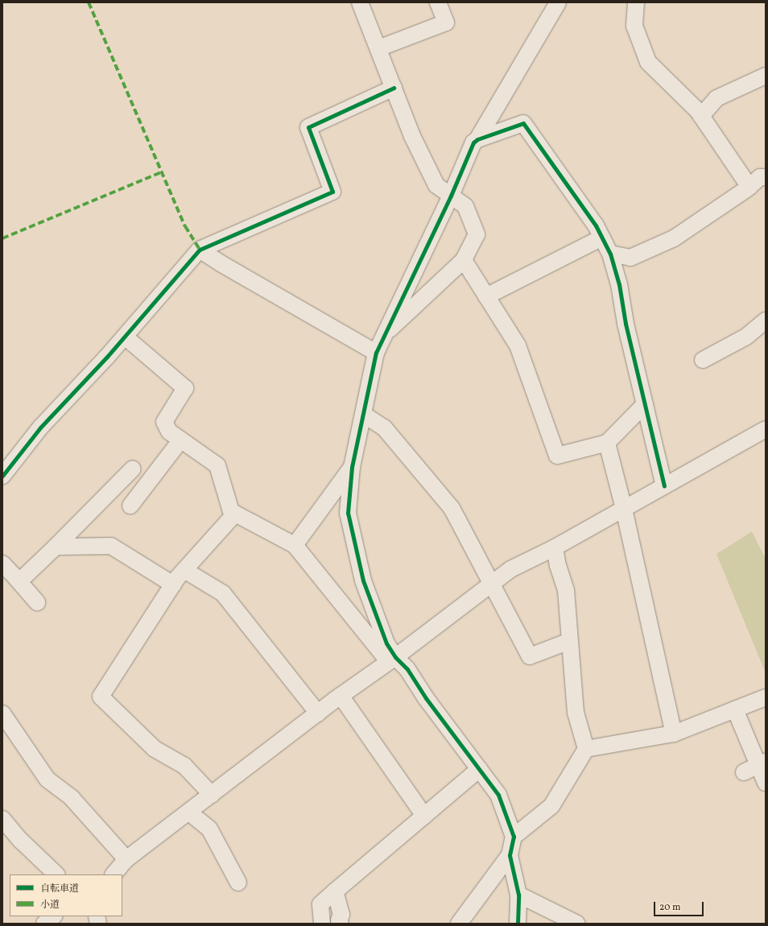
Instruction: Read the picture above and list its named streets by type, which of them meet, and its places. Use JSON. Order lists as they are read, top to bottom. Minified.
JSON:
{"legend":["自転車道","小道"],"scale_bar":"20 m"}
